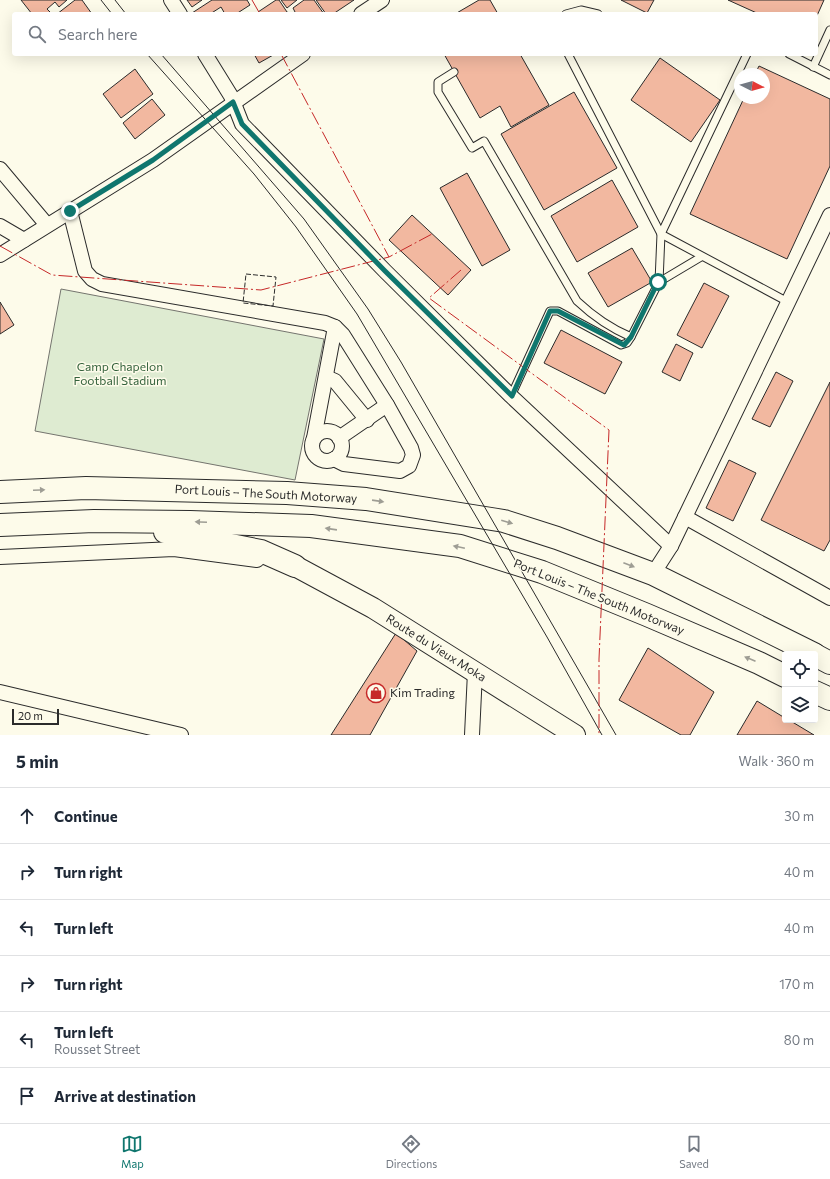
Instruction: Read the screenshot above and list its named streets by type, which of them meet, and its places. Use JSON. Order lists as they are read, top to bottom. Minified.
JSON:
{"streets":{"highway":["Port Louis – The South Motorway"],"main road":["Route du Vieux Moka"]},"parks":["Camp Chapelon Football Stadium"],"places":{"shop":["Kim Trading"]},"scale_bar":"20 m","north":"right","page":{"search":"Search here","scale":"20 m","heading":["5 min","Walk · 360 m"],"list":[["Continue","30 m"],["Turn right","40 m"],["Turn left","40 m"],["Turn right","170 m"],["Turn left","Rousset Street","80 m"],"Arrive at destination"],"nav":["Map","Directions","Saved"]}}
